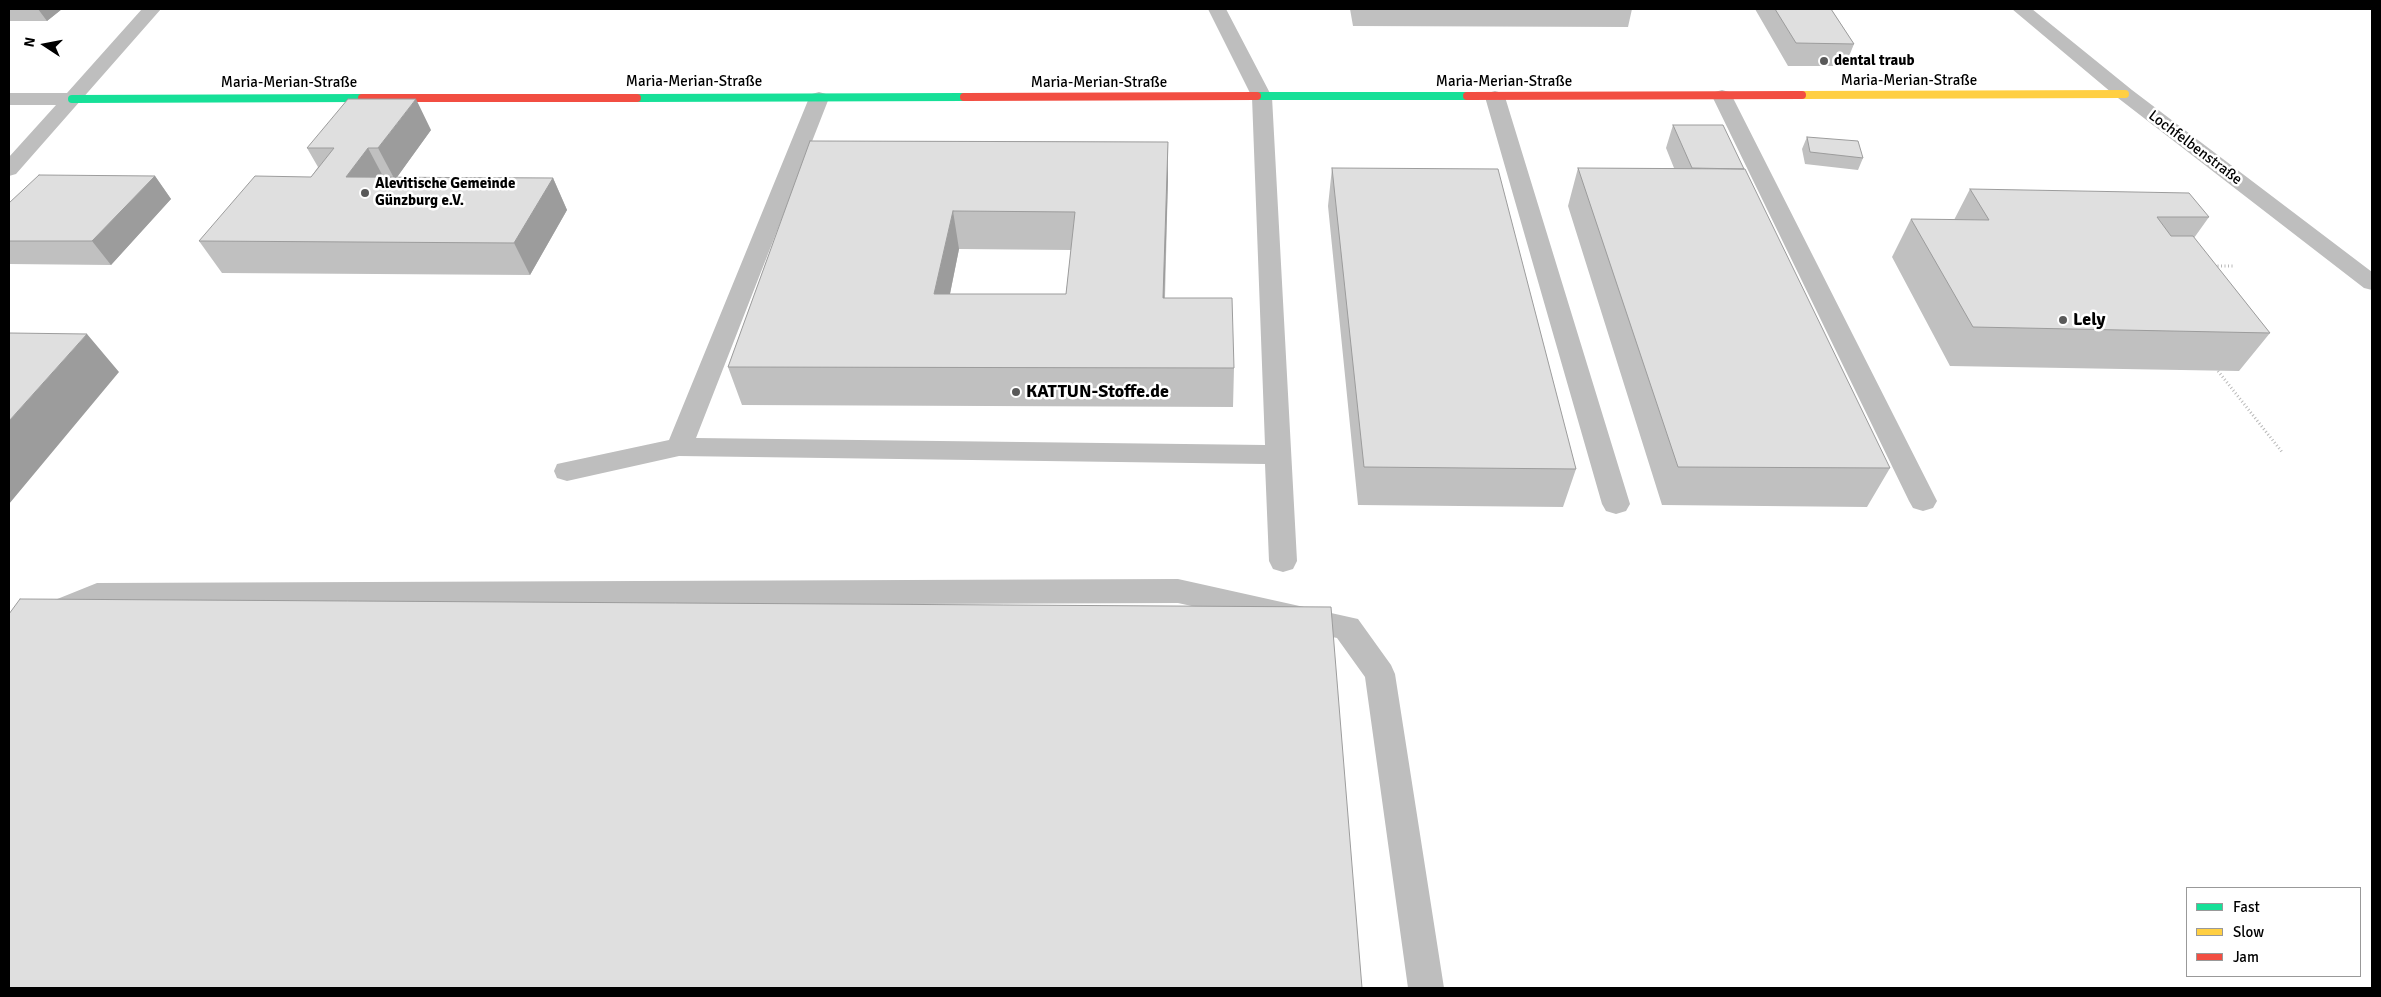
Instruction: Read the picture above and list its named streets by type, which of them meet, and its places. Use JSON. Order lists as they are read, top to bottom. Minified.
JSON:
{"streets":{"street":["Maria-Merian-Straße","Lochfelbenstraße"]},"crossings":[["Maria-Merian-Straße","Lochfelbenstraße"]],"places":["dental traub","Alevitische Gemeinde Günzburg e.V.","Lely","KATTUN-Stoffe.de"],"legend":["Fast","Slow","Jam"],"north":"left"}
